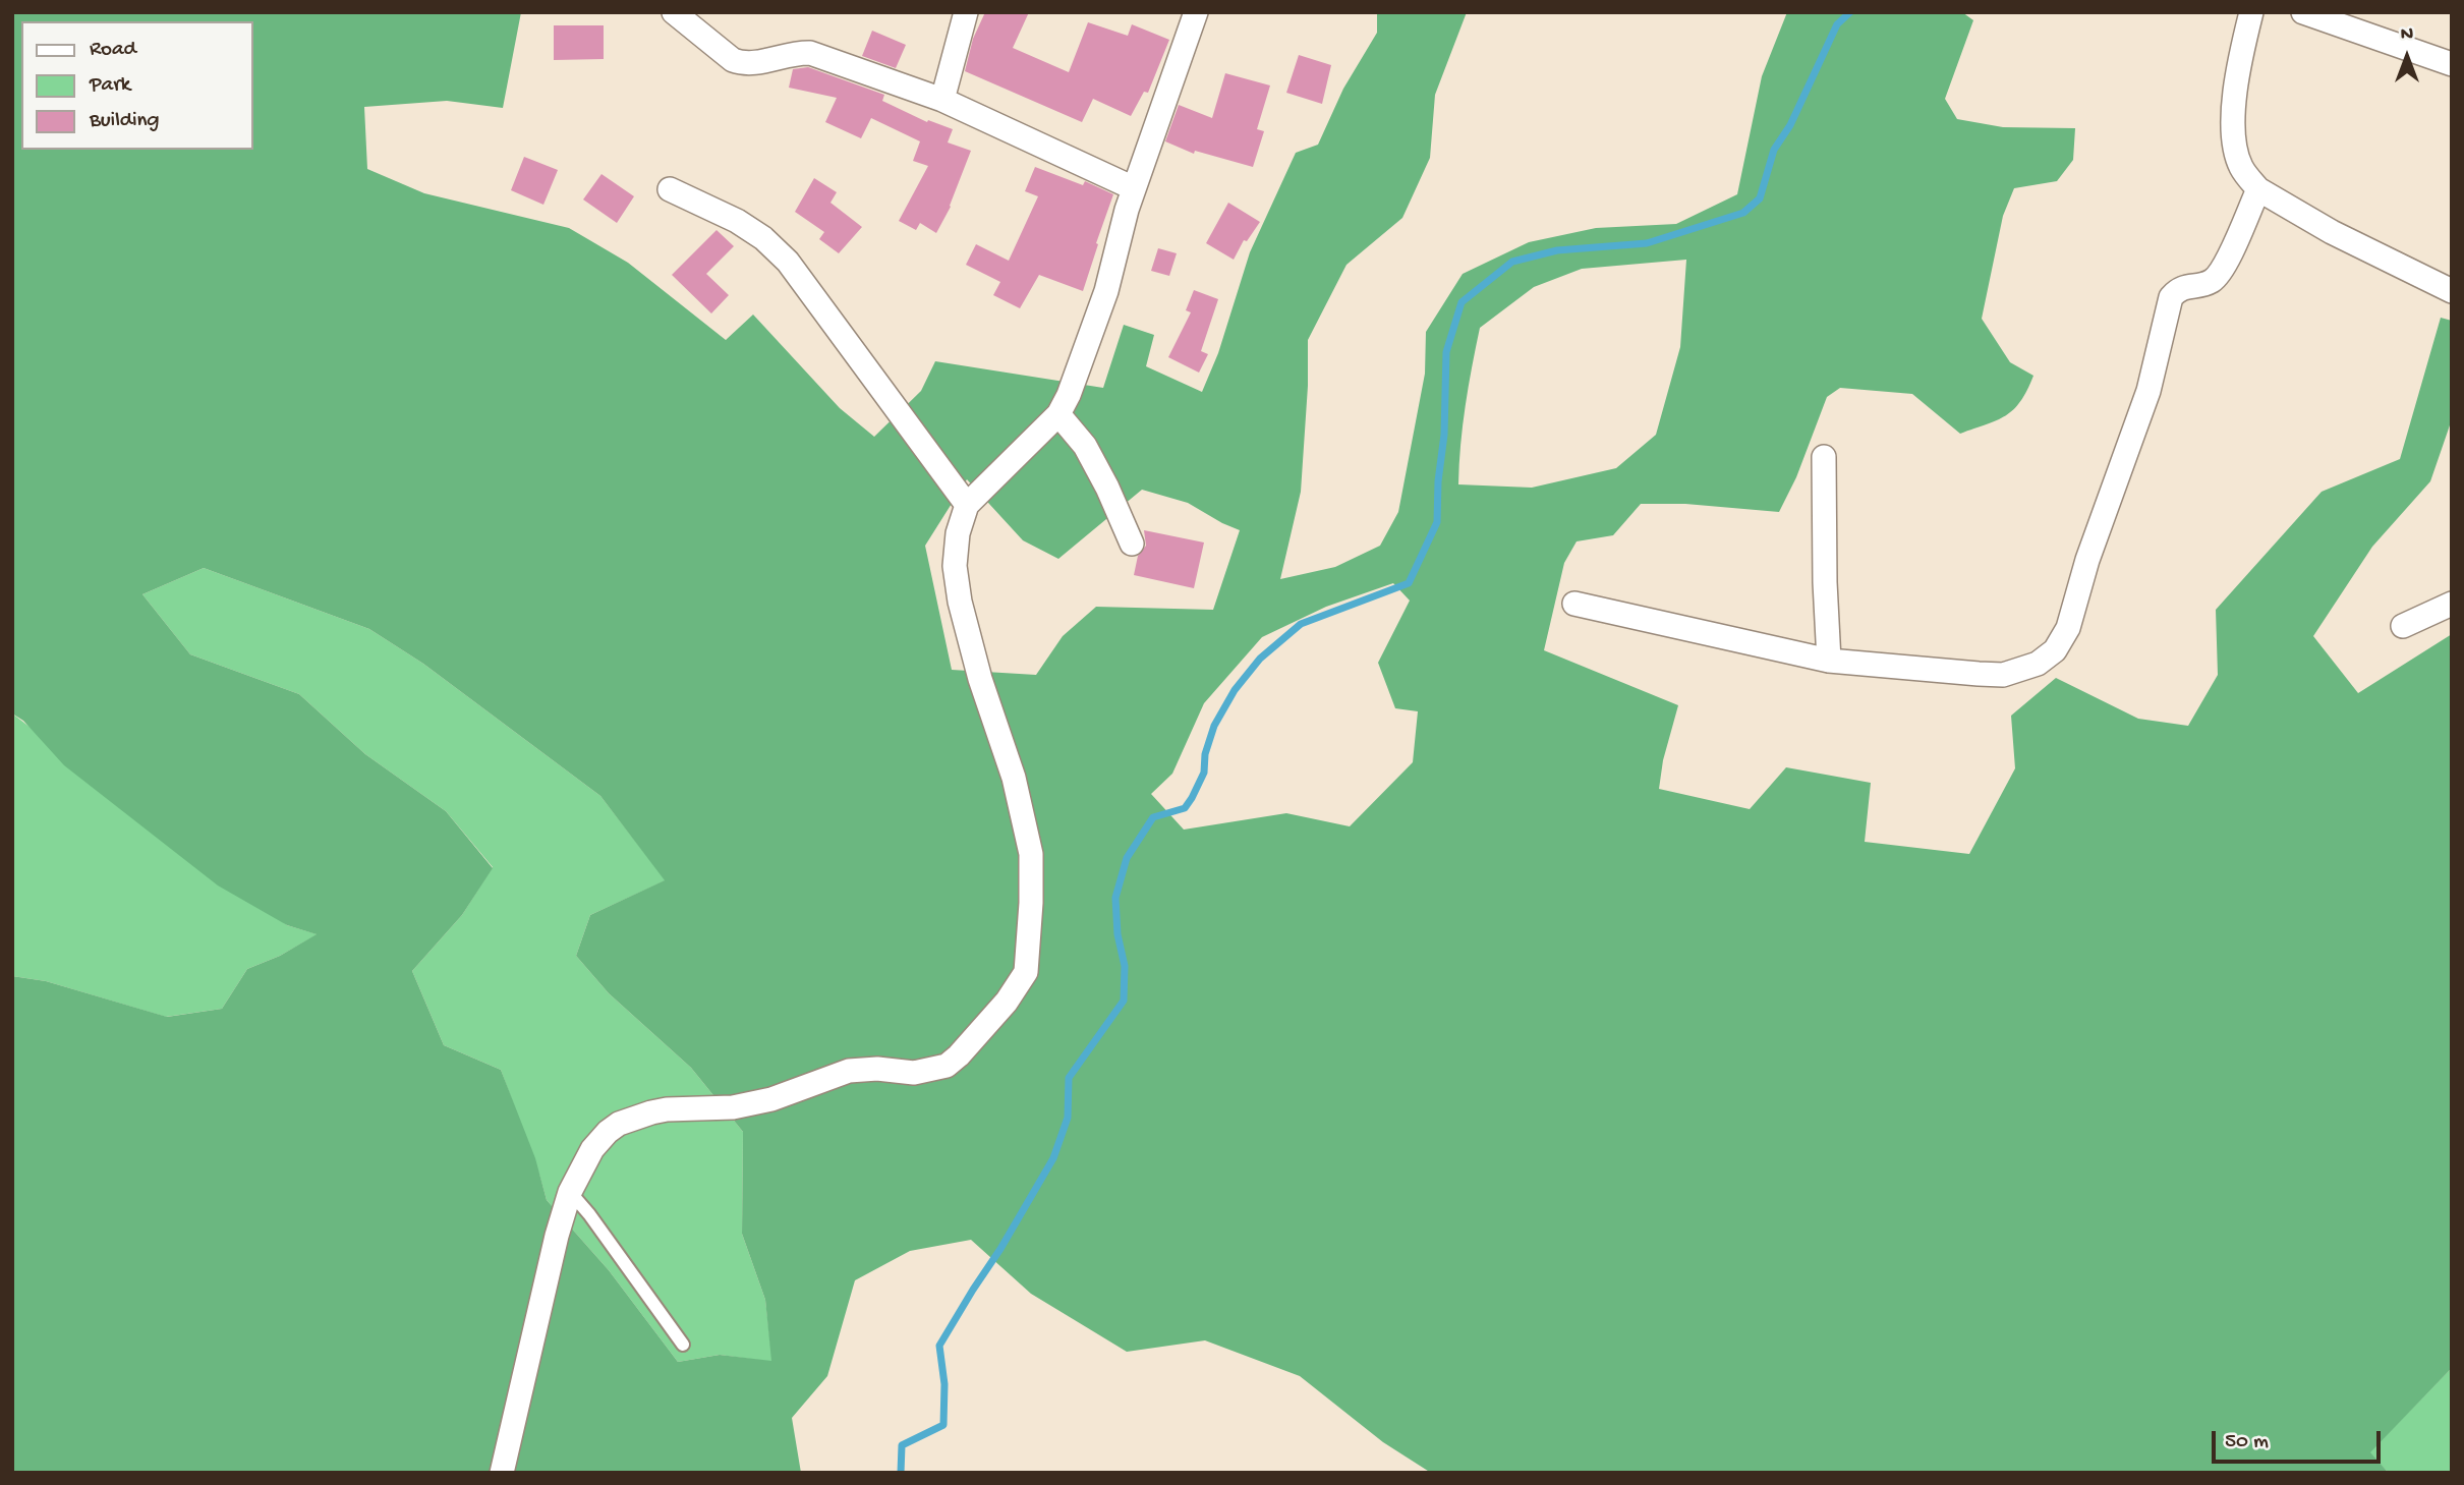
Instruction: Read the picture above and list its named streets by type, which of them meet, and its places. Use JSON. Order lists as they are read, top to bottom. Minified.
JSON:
{"legend":["Road","Park","Building"],"scale_bar":"50 m","north":"top"}
